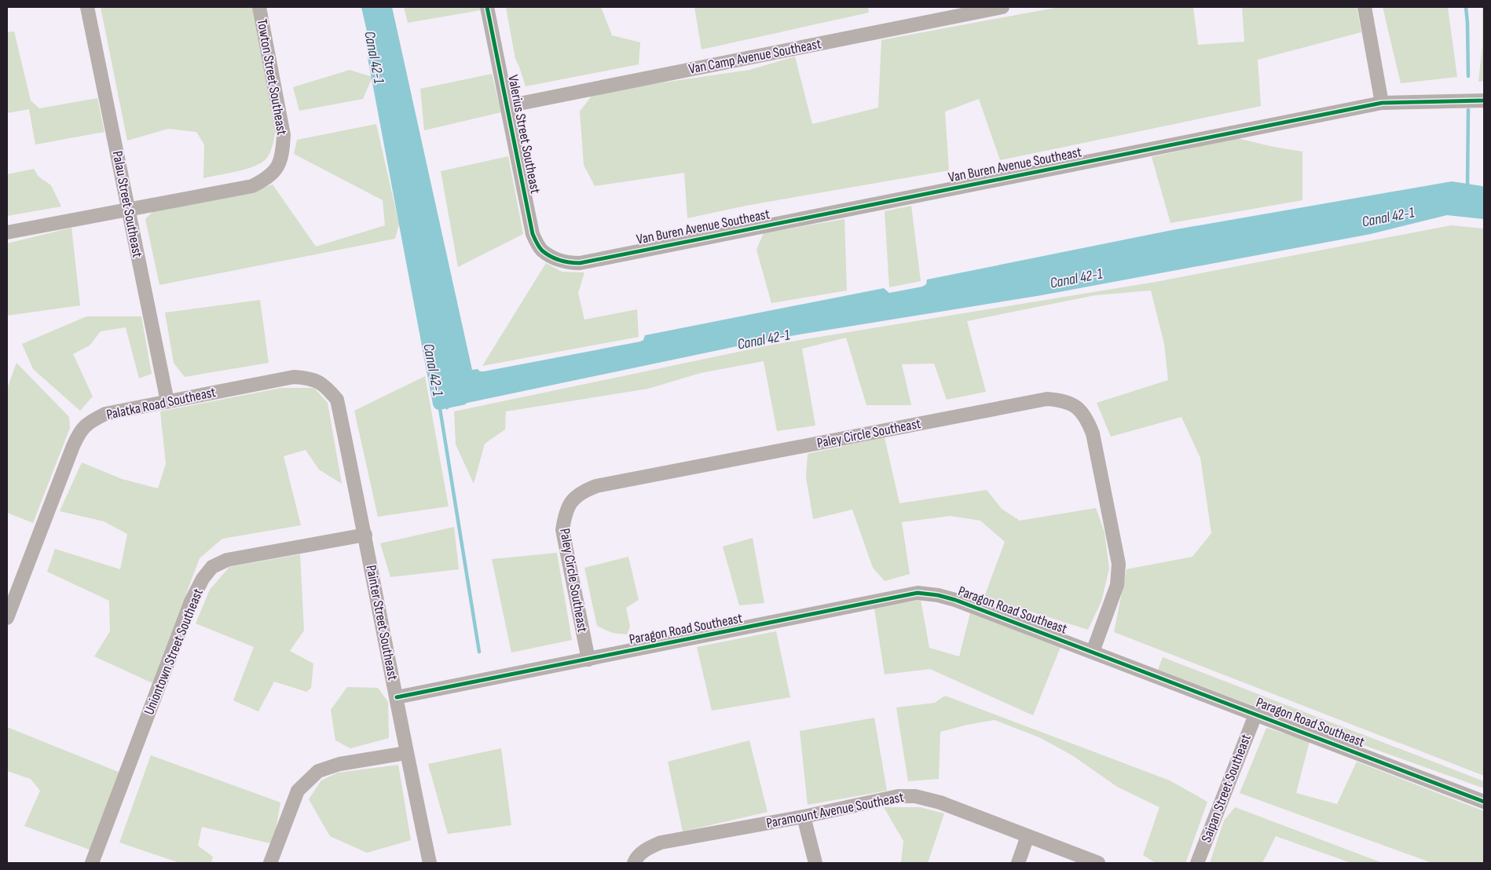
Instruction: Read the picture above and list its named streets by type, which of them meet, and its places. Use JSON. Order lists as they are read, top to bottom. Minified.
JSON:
{"streets":{"street":["Van Camp Avenue Southeast","Towton Street Southeast","Valerius Street Southeast","Van Buren Avenue Southeast","Palau Street Southeast","Palatka Road Southeast","Paley Circle Southeast","Paragon Road Southeast","Painter Street Southeast","Uniontown Street Southeast","Saipan Street Southeast","Paramount Avenue Southeast"]},"crossings":[["Van Camp Avenue Southeast","Valerius Street Southeast"],["Towton Street Southeast","Palau Street Southeast"],["Valerius Street Southeast","Van Buren Avenue Southeast"],["Palau Street Southeast","Palatka Road Southeast"],["Palatka Road Southeast","Painter Street Southeast"],["Paley Circle Southeast","Paragon Road Southeast"],["Paragon Road Southeast","Painter Street Southeast"],["Paragon Road Southeast","Saipan Street Southeast"],["Painter Street Southeast","Uniontown Street Southeast"]],"water":["Canal 42-1"]}
